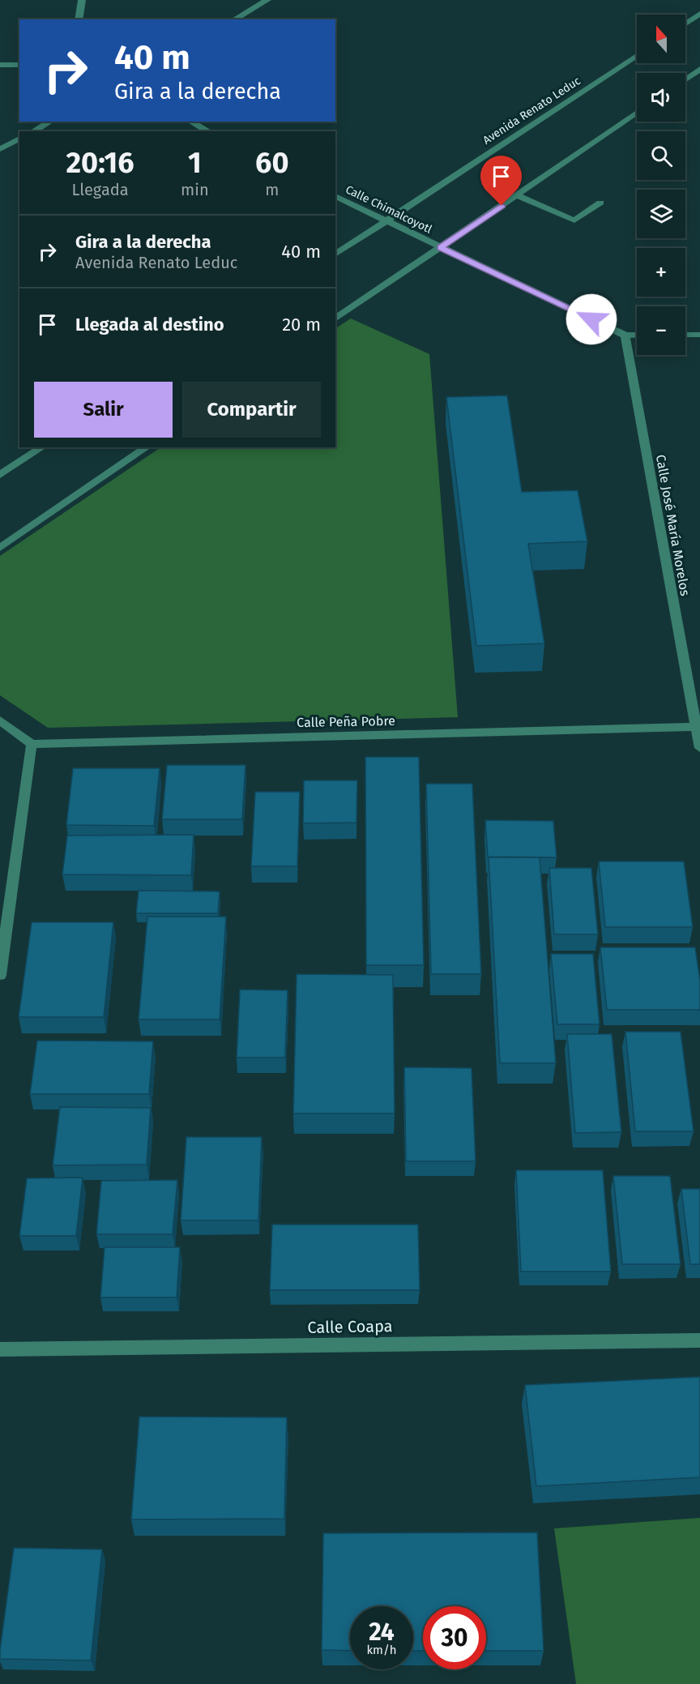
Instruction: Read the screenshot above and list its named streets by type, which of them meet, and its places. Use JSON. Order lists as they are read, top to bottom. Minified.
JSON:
{"streets":{"street":["Avenida Renato Leduc","Calle Chimalcoyotl","Calle José María Morelos","Calle Peña Pobre","Calle Coapa"]},"crossings":[["Avenida Renato Leduc","Calle Chimalcoyotl"],["Calle Chimalcoyotl","Calle José María Morelos"],["Calle José María Morelos","Calle Peña Pobre"]],"north":"top","page":{"map_buttons":["+","−"],"turn":["40 m","Gira a la derecha"],"eta":["20:16","Llegada","1","min","60","m"],"list":[{"name":"Gira a la derecha","note":"Avenida Renato Leduc","value":"40 m"},{"name":"Llegada al destino","value":"20 m"}],"buttons":["Salir","Compartir"],"speed":"24 km/h","limit":"30"}}
